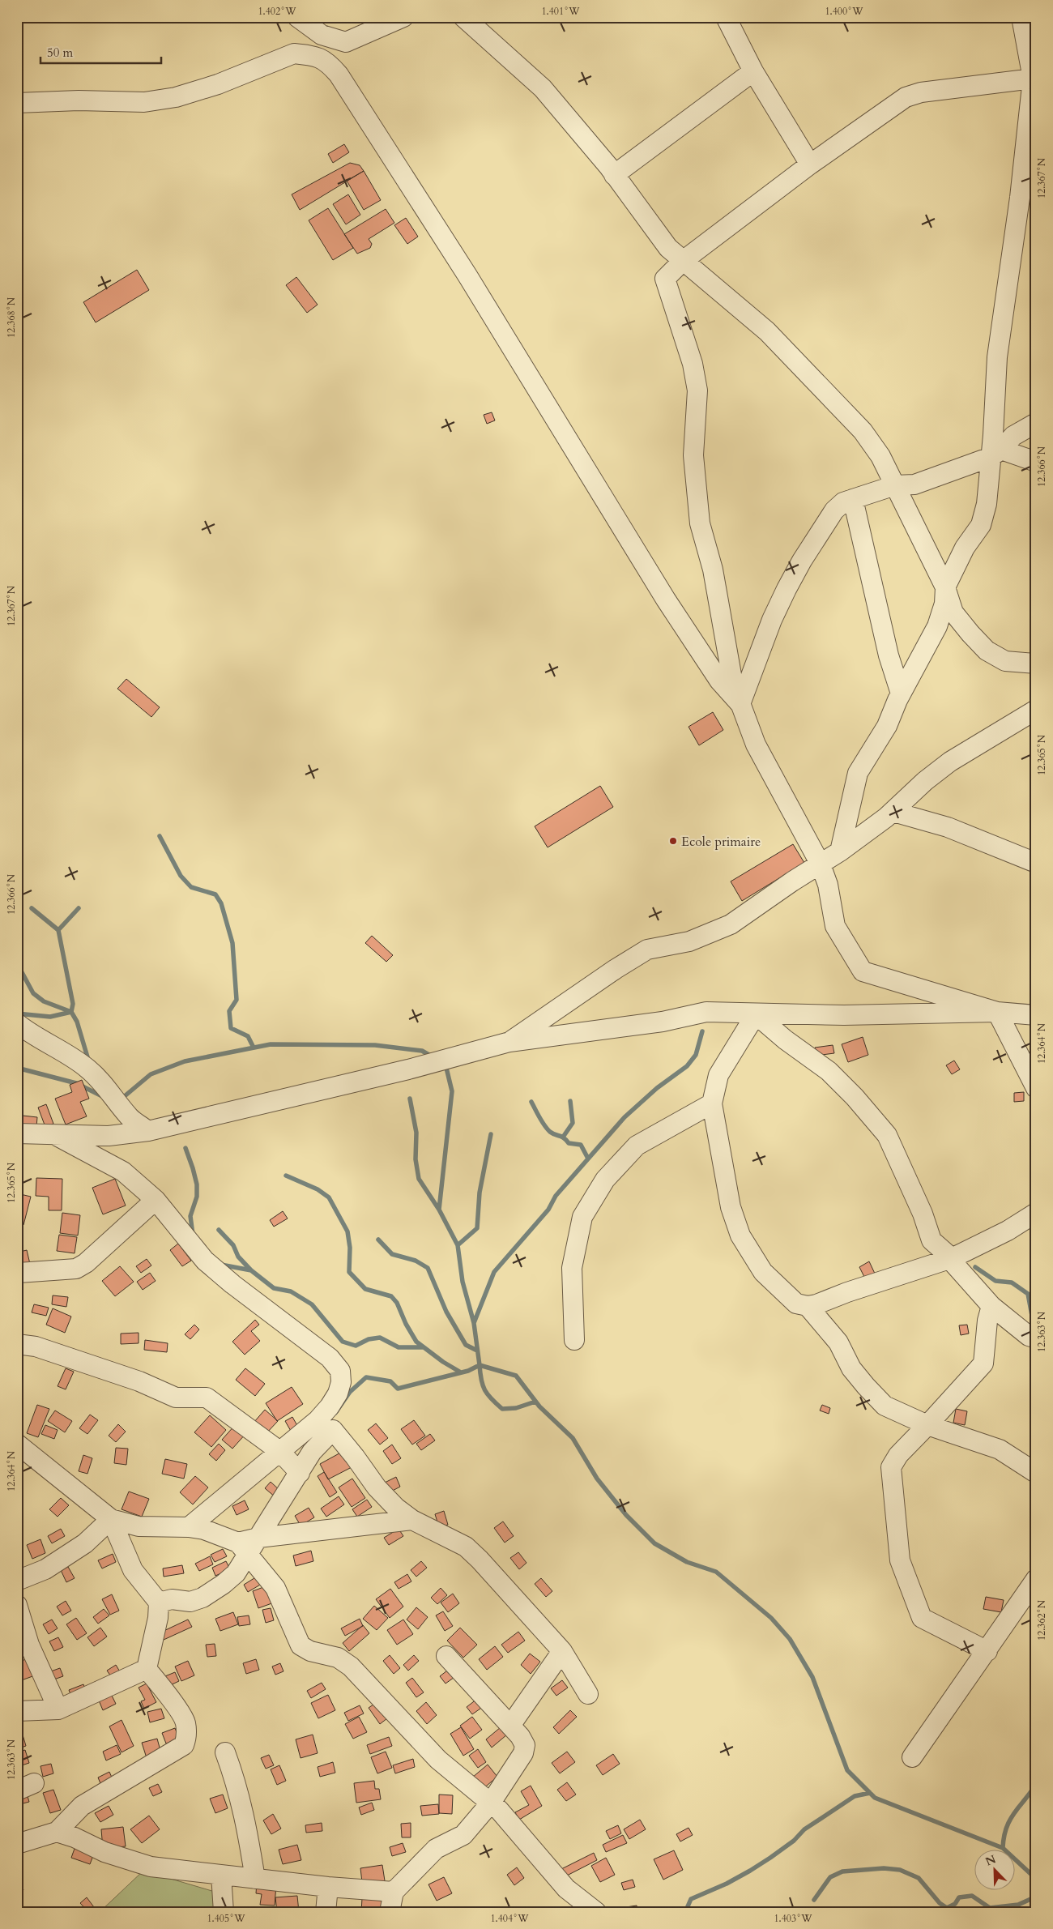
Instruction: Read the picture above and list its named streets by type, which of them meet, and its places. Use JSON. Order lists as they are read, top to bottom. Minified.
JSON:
{"places":["Ecole primaire"],"scale_bar":"50 m","north":"top left","coordinates":["1.402°W","1.401°W","1.400°W","12.367°N","12.368°N","12.366°N","12.365°N","12.364°N","12.363°N","12.362°N","1.405°W","1.404°W","1.403°W"]}
